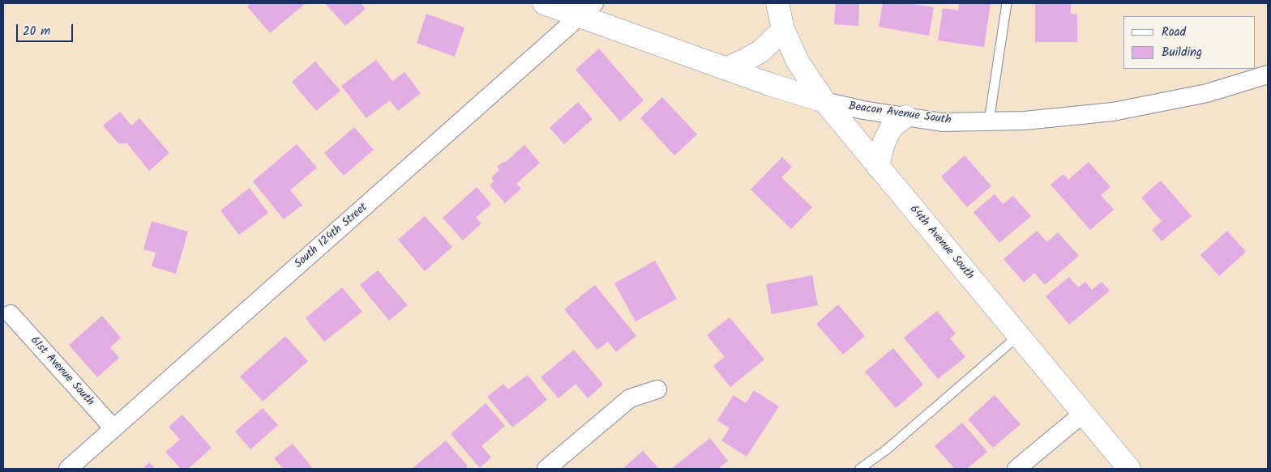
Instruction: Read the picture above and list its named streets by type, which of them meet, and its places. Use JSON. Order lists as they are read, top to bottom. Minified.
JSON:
{"streets":{"street":["Beacon Avenue South","South 124th Street","64th Avenue South","61st Avenue South"]},"crossings":[["Beacon Avenue South","South 124th Street"],["Beacon Avenue South","64th Avenue South"],["South 124th Street","61st Avenue South"]],"legend":["Road","Building"],"scale_bar":"20 m"}
